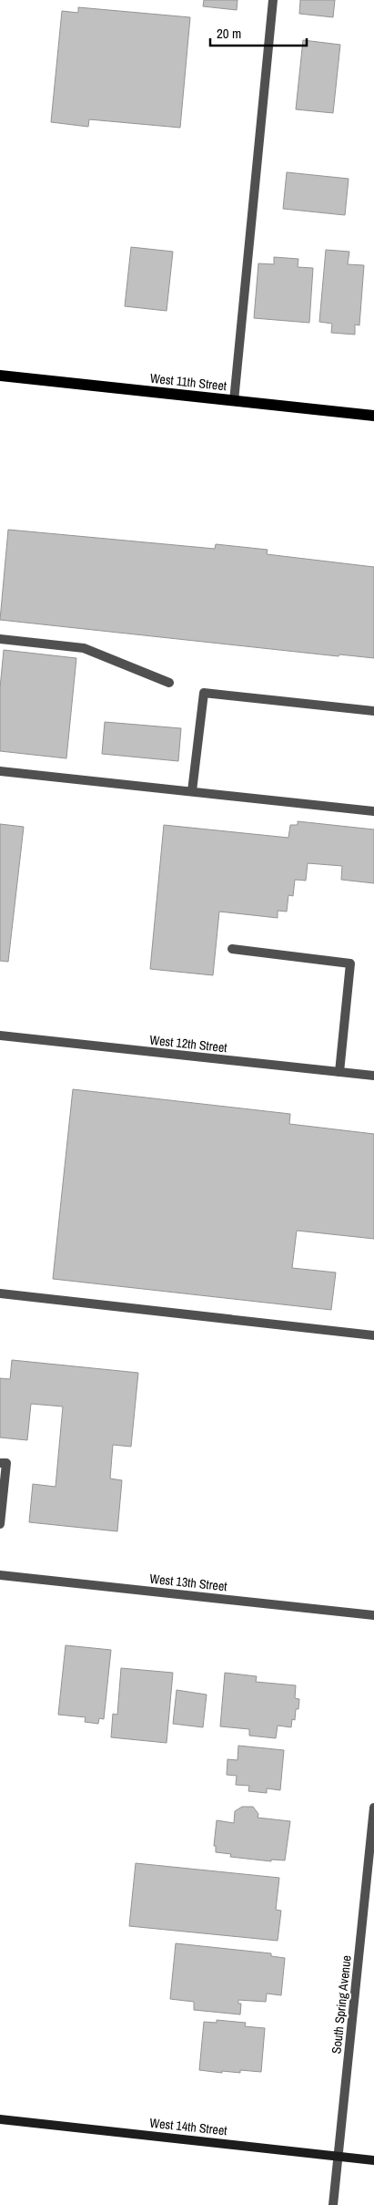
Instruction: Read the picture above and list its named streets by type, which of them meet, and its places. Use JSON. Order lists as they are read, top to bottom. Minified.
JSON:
{"streets":{"main road":["West 11th Street"],"street":["West 12th Street","West 13th Street","South Spring Avenue","West 14th Street"]},"crossings":[["South Spring Avenue","West 14th Street"]],"scale_bar":"20 m"}
